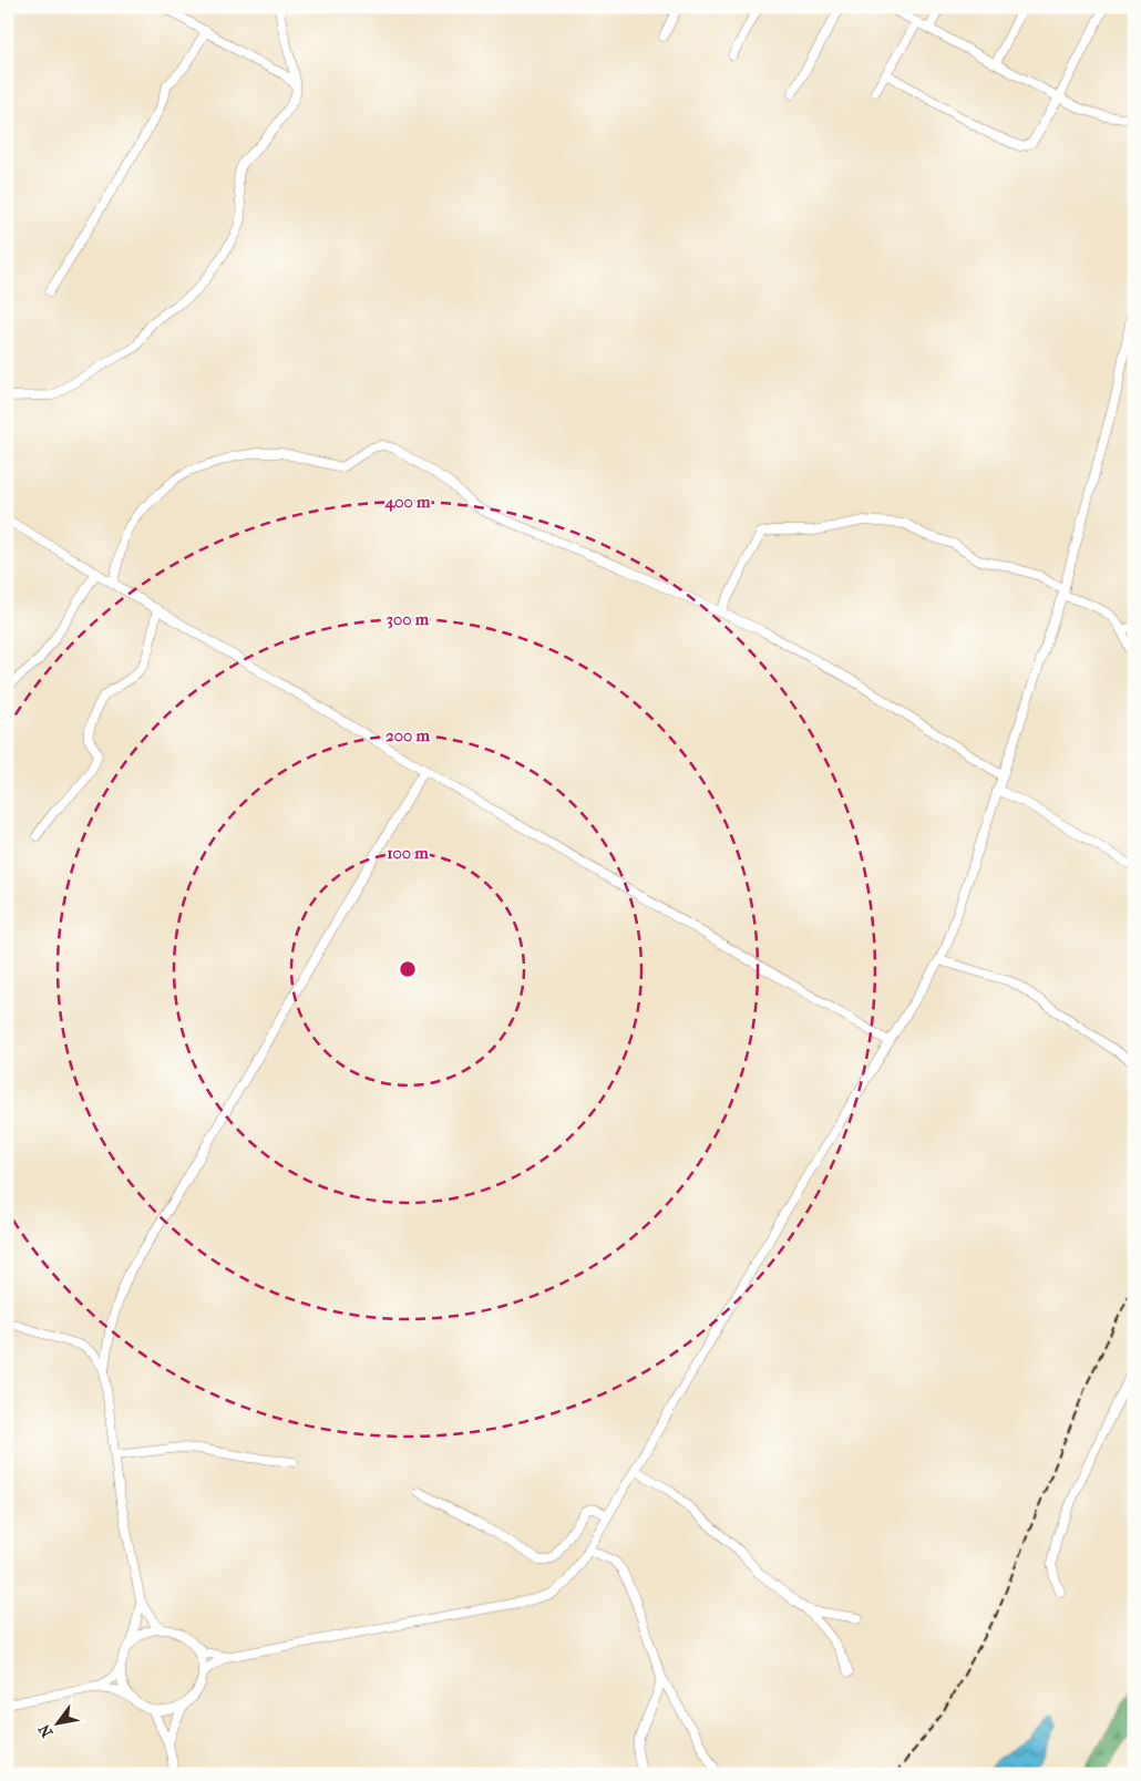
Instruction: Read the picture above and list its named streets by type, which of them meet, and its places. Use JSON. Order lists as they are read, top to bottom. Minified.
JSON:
{"north":"bottom left","rings":["400 m","300 m","200 m","100 m"]}
